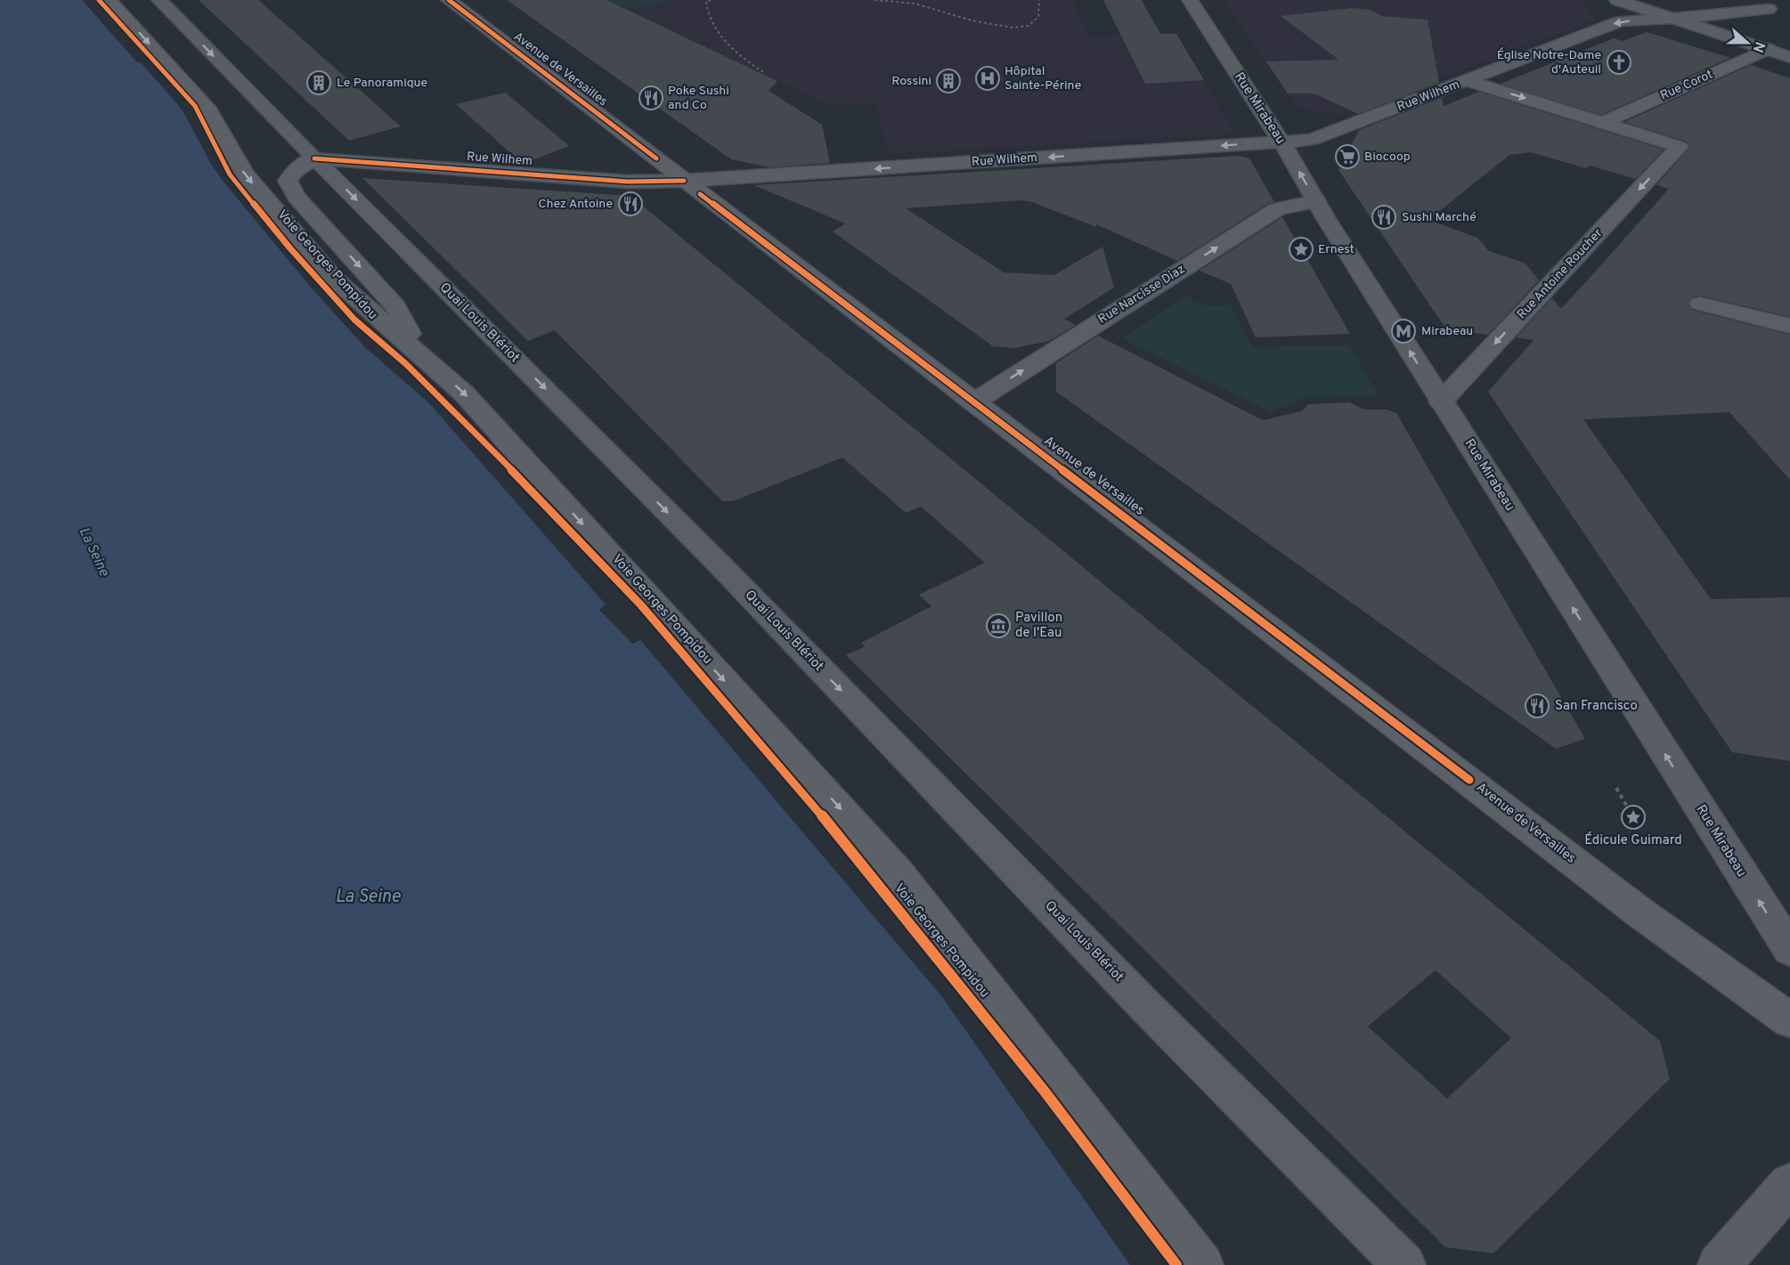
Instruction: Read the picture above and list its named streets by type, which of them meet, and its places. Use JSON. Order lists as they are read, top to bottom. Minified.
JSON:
{"streets":{"main road":["Avenue de Versailles","Voie Georges Pompidou"],"street":["Rue Corot","Rue Wilhem","Rue Mirabeau","Rue Antoine Roucher","Rue Narcisse Diaz","Quai Louis Blériot"]},"crossings":[["Avenue de Versailles","Rue Wilhem"],["Avenue de Versailles","Rue Narcisse Diaz"],["Rue Corot","Rue Antoine Roucher"],["Rue Wilhem","Rue Mirabeau"],["Rue Wilhem","Quai Louis Blériot"],["Rue Mirabeau","Rue Antoine Roucher"],["Rue Mirabeau","Rue Narcisse Diaz"]],"one_way":["Rue Wilhem","Rue Mirabeau","Voie Georges Pompidou","Rue Narcisse Diaz","Quai Louis Blériot"],"water":["La Seine"],"places":{"church":["Église Notre-Dame d'Auteuil"],"hospital":["Hôpital Sainte-Périne"],"building":["Rossini","Le Panoramique"],"restaurant":["Poke Sushi and Co","Chez Antoine","Sushi Marché","San Francisco"],"supermarket":["Biocoop"],"place":["Ernest","Édicule Guimard"],"metro station":["Mirabeau"],"museum":["Pavillon de l'Eau"]},"north":"right"}
